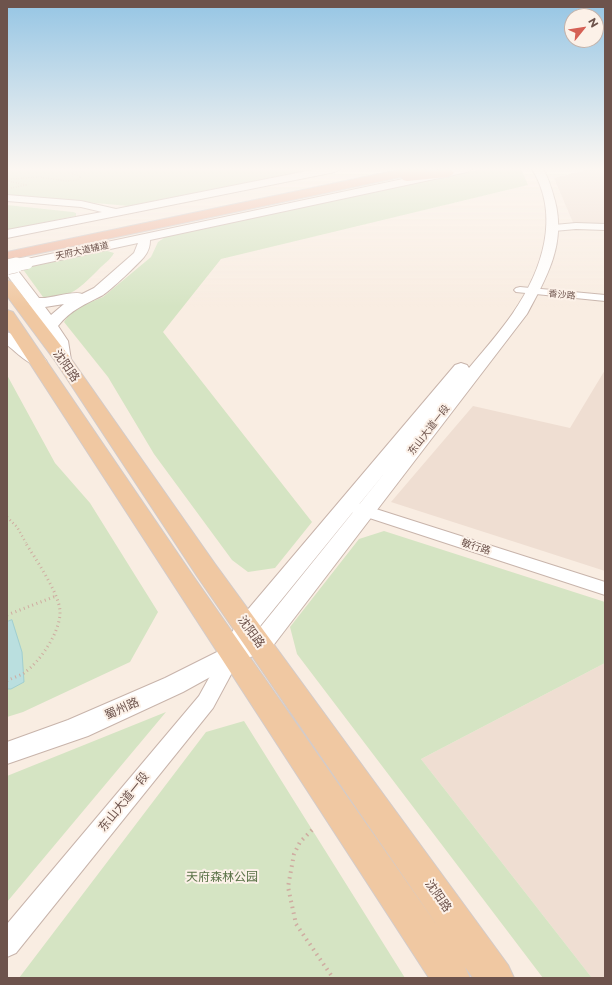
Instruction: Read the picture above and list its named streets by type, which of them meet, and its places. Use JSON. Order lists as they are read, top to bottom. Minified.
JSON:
{"streets":{"main road":["沈阳路"],"street":["天府大道辅道","香沙路","东山大道一段","敏行路","蜀州路"]},"crossings":[["香沙路","东山大道一段"],["沈阳路","东山大道一段"],["沈阳路","蜀州路"],["东山大道一段","敏行路"],["东山大道一段","蜀州路"]],"parks":["天府森林公园"],"north":"top right"}
